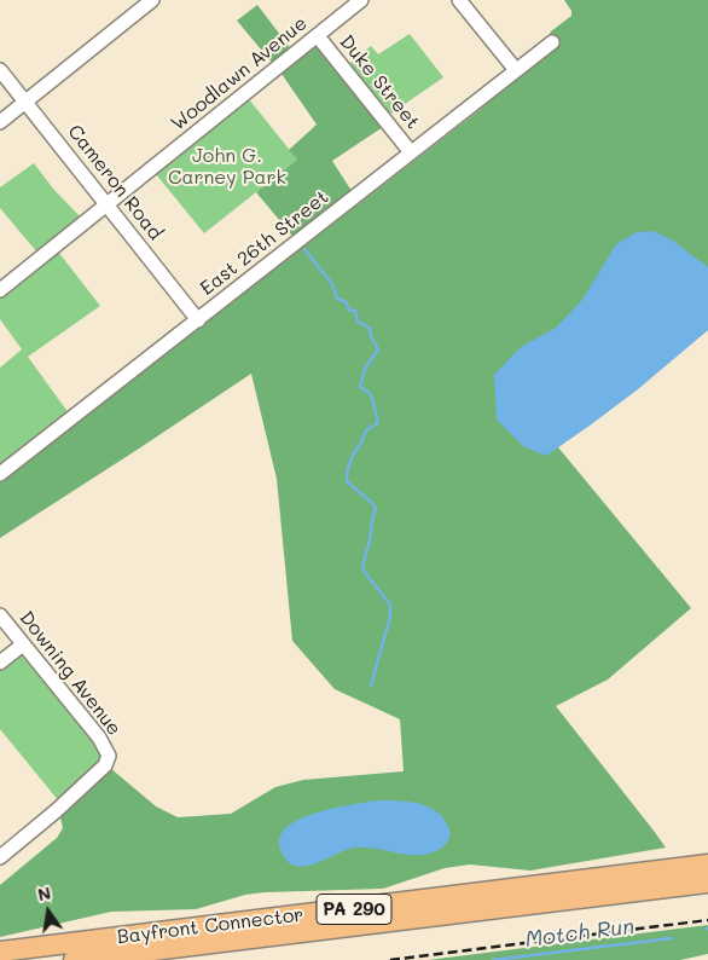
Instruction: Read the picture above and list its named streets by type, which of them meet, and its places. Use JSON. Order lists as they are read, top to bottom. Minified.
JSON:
{"streets":{"highway":["PA 290","Bayfront Connector"],"street":["Woodlawn Avenue","Duke Street","Cameron Road","East 26th Street","Downing Avenue"]},"crossings":[["Woodlawn Avenue","Duke Street"],["Woodlawn Avenue","Cameron Road"],["Duke Street","East 26th Street"],["Cameron Road","East 26th Street"]],"water":["Motch Run"],"parks":["John G. Carney Park"],"north":"top"}
